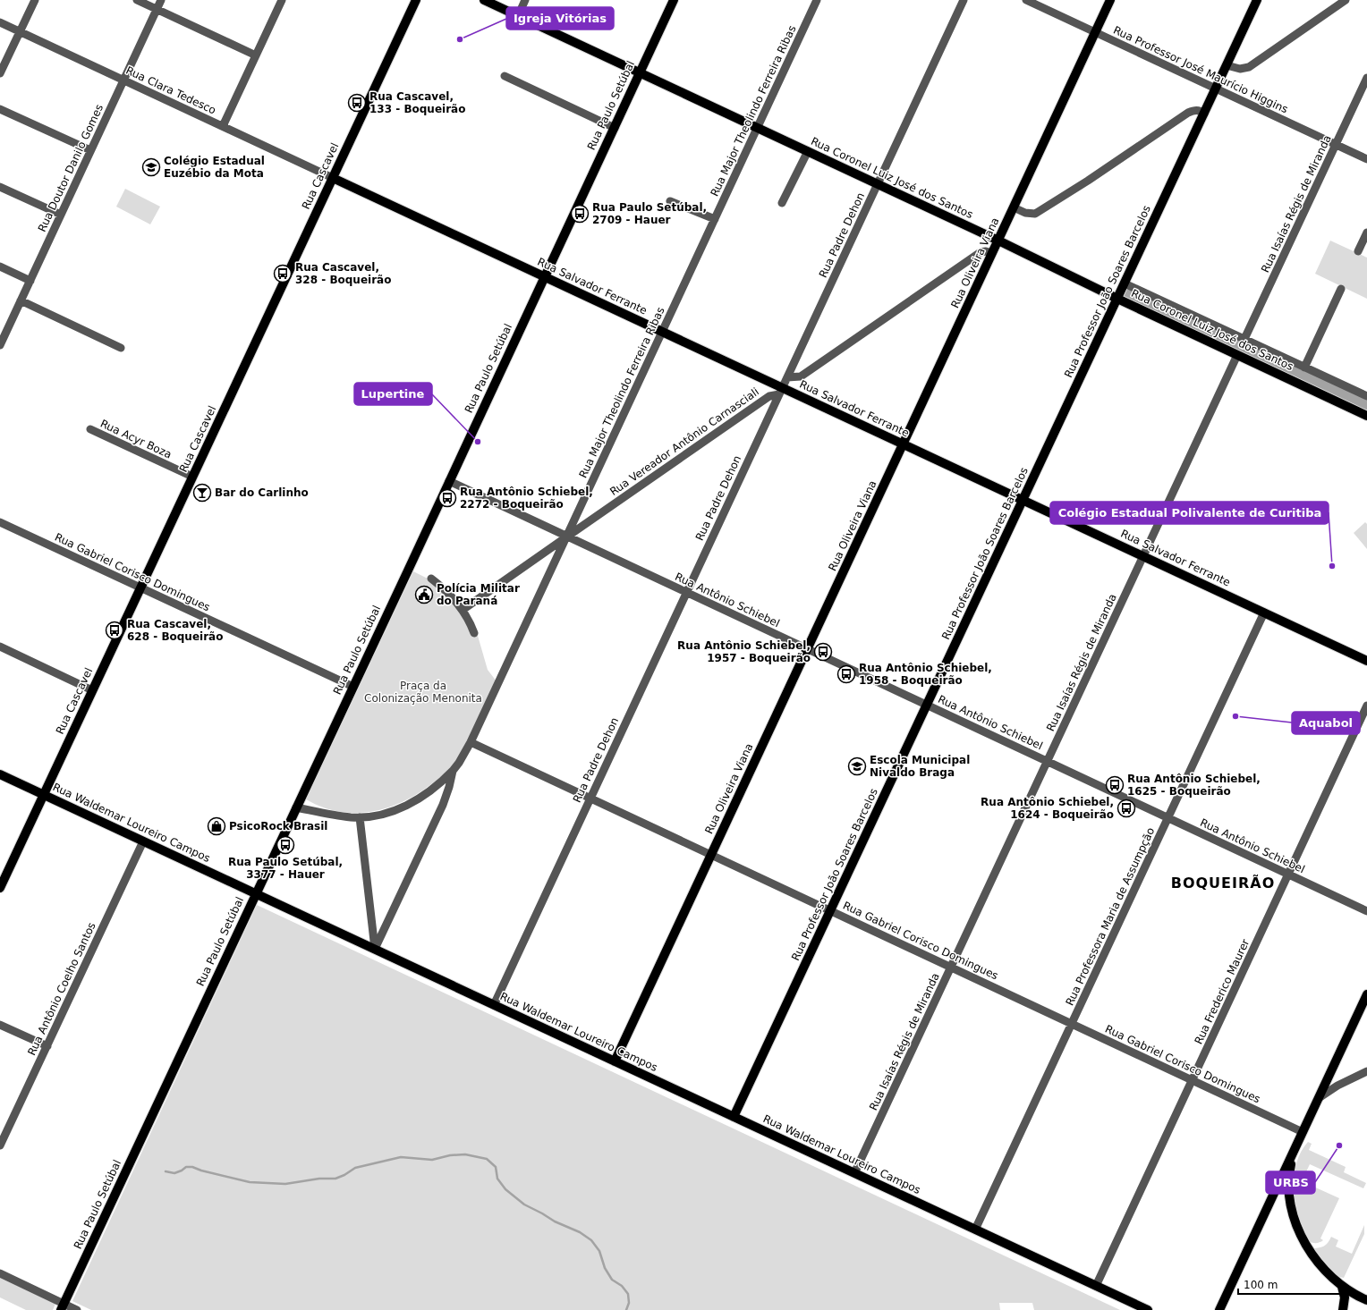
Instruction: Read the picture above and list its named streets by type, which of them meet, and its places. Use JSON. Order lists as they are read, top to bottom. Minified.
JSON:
{"streets":{"main road":["Rua Paulo Setúbal","Rua Cascavel","Rua Coronel Luiz José dos Santos","Rua Oliveira Viana","Rua Salvador Ferrante","Rua Professor João Soares Barcelos","Rua Waldemar Loureiro Campos"],"street":["Rua Professor José Maurício Higgins","Rua Clara Tedesco","Rua Major Theolindo Ferreira Ribas","Rua Doutor Danilo Gomes","Rua Isaías Régis de Miranda","Rua Padre Dehon","Rua Acyr Boza","Rua Vereador Antônio Carnasciali","Rua Gabriel Corisco Domingues","Rua Antônio Schiebel","Rua Professora Maria de Assumpção","Rua Antônio Coelho Santos","Rua Frederico Maurer"]},"crossings":[["Rua Professor José Maurício Higgins","Rua Isaías Régis de Miranda"],["Rua Professor José Maurício Higgins","Rua Oliveira Viana"],["Rua Professor José Maurício Higgins","Rua Professor João Soares Barcelos"],["Rua Clara Tedesco","Rua Doutor Danilo Gomes"],["Rua Clara Tedesco","Rua Cascavel"],["Rua Clara Tedesco","Rua Salvador Ferrante"],["Rua Paulo Setúbal","Rua Coronel Luiz José dos Santos"],["Rua Paulo Setúbal","Rua Salvador Ferrante"],["Rua Paulo Setúbal","Rua Gabriel Corisco Domingues"],["Rua Paulo Setúbal","Rua Antônio Schiebel"],["Rua Paulo Setúbal","Rua Waldemar Loureiro Campos"],["Rua Major Theolindo Ferreira Ribas","Rua Coronel Luiz José dos Santos"],["Rua Major Theolindo Ferreira Ribas","Rua Salvador Ferrante"],["Rua Major Theolindo Ferreira Ribas","Rua Vereador Antônio Carnasciali"],["Rua Major Theolindo Ferreira Ribas","Rua Gabriel Corisco Domingues"],["Rua Major Theolindo Ferreira Ribas","Rua Antônio Schiebel"],["Rua Major Theolindo Ferreira Ribas","Rua Waldemar Loureiro Campos"],["Rua Cascavel","Rua Salvador Ferrante"],["Rua Cascavel","Rua Acyr Boza"],["Rua Cascavel","Rua Gabriel Corisco Domingues"],["Rua Cascavel","Rua Waldemar Loureiro Campos"],["Rua Coronel Luiz José dos Santos","Rua Isaías Régis de Miranda"],["Rua Coronel Luiz José dos Santos","Rua Padre Dehon"],["Rua Coronel Luiz José dos Santos","Rua Oliveira Viana"],["Rua Coronel Luiz José dos Santos","Rua Professor João Soares Barcelos"],["Rua Isaías Régis de Miranda","Rua Salvador Ferrante"],["Rua Isaías Régis de Miranda","Rua Gabriel Corisco Domingues"],["Rua Isaías Régis de Miranda","Rua Antônio Schiebel"],["Rua Isaías Régis de Miranda","Rua Waldemar Loureiro Campos"],["Rua Padre Dehon","Rua Salvador Ferrante"],["Rua Padre Dehon","Rua Vereador Antônio Carnasciali"],["Rua Padre Dehon","Rua Gabriel Corisco Domingues"],["Rua Padre Dehon","Rua Antônio Schiebel"],["Rua Padre Dehon","Rua Waldemar Loureiro Campos"],["Rua Oliveira Viana","Rua Salvador Ferrante"],["Rua Oliveira Viana","Rua Gabriel Corisco Domingues"],["Rua Oliveira Viana","Rua Antônio Schiebel"],["Rua Oliveira Viana","Rua Waldemar Loureiro Campos"],["Rua Salvador Ferrante","Rua Professor João Soares Barcelos"],["Rua Salvador Ferrante","Rua Vereador Antônio Carnasciali"],["Rua Salvador Ferrante","Rua Professora Maria de Assumpção"],["Rua Professor João Soares Barcelos","Rua Gabriel Corisco Domingues"],["Rua Professor João Soares Barcelos","Rua Antônio Schiebel"],["Rua Professor João Soares Barcelos","Rua Waldemar Loureiro Campos"],["Rua Vereador Antônio Carnasciali","Rua Antônio Schiebel"],["Rua Gabriel Corisco Domingues","Rua Professora Maria de Assumpção"],["Rua Gabriel Corisco Domingues","Rua Frederico Maurer"],["Rua Antônio Schiebel","Rua Professora Maria de Assumpção"],["Rua Antônio Schiebel","Rua Frederico Maurer"],["Rua Waldemar Loureiro Campos","Rua Professora Maria de Assumpção"],["Rua Waldemar Loureiro Campos","Rua Antônio Coelho Santos"],["Rua Waldemar Loureiro Campos","Rua Frederico Maurer"]],"districts":["BOQUEIRÃO"],"parks":["Praça da Colonização Menonita"],"places":{"other":["Igreja Vitórias","Lupertine","Colégio Estadual Polivalente de Curitiba","Aquabol","URBS"],"bus stop":["Rua Cascavel, 133 - Boqueirão","Rua Paulo Setúbal, 2709 - Hauer","Rua Cascavel, 328 - Boqueirão","Rua Antônio Schiebel, 2272 - Boqueirão","Rua Cascavel, 628 - Boqueirão","Rua Antônio Schiebel, 1957 - Boqueirão","Rua Antônio Schiebel, 1958 - Boqueirão","Rua Antônio Schiebel, 1625 - Boqueirão","Rua Antônio Schiebel, 1624 - Boqueirão","Rua Paulo Setúbal, 3377 - Hauer"],"school or university":["Colégio Estadual Euzébio da Mota","Escola Municipal Nivaldo Braga"],"bar":["Bar do Carlinho"],"public building":["Polícia Militar do Paraná"],"shop":["PsicoRock Brasil"]},"scale_bar":"100 m"}
